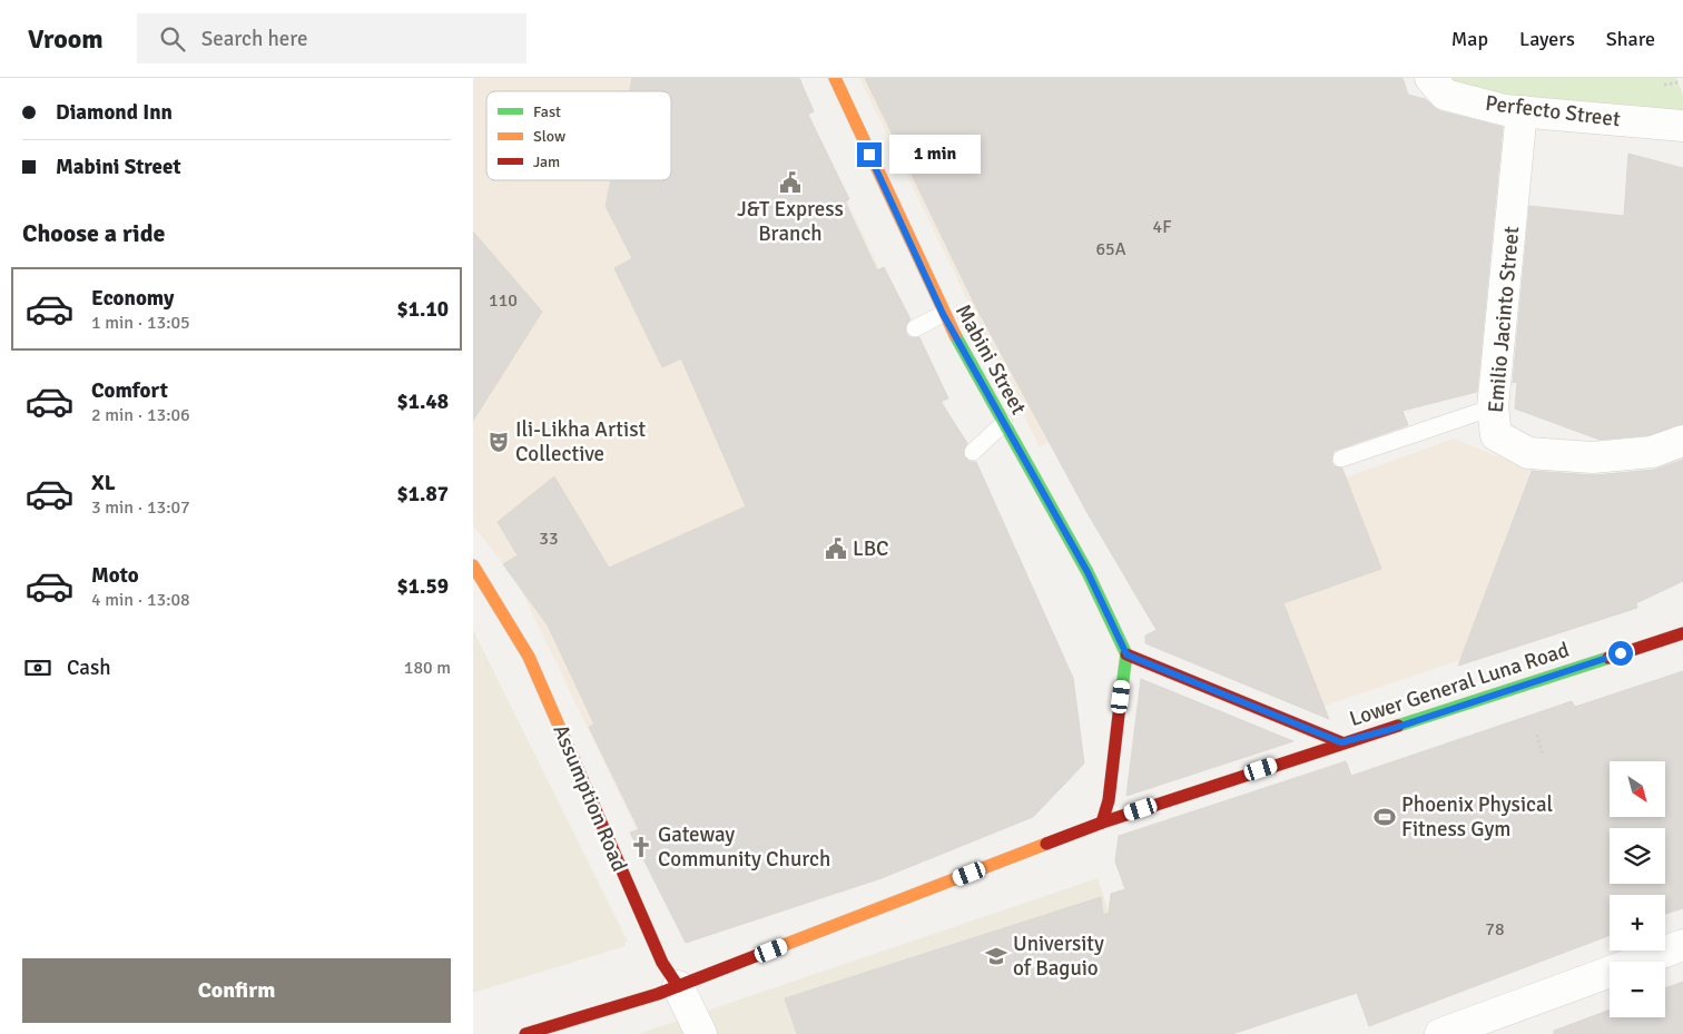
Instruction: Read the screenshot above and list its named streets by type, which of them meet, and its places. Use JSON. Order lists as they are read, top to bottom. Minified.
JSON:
{"streets":{"street":["Perfecto Street","Emilio Jacinto Street","Mabini Street","Lower General Luna Road","Assumption Road"]},"crossings":[["Perfecto Street","Emilio Jacinto Street"],["Lower General Luna Road","Assumption Road"]],"places":{"public building":["J&T Express Branch","LBC"],"theatre":["Ili-Likha Artist Collective"],"sports":["Phoenix Physical Fitness Gym"],"church":["Gateway Community Church"],"school or university":["University of Baguio"]},"house_numbers":["4F","65A","110","33","78"],"legend":["Fast","Slow","Jam"],"north":"bottom right","page":{"header":"Vroom","search":"Search here","nav":["Map","Layers","Share"],"banner":["Diamond Inn","Mabini Street"],"bubble":"1 min","heading":"Choose a ride","list":[{"name":"Economy","note":"1 min · 13:05","value":"$1.10"},{"name":"Comfort","note":"2 min · 13:06","value":"$1.48"},{"name":"XL","note":"3 min · 13:07","value":"$1.87"},{"name":"Moto","note":"4 min · 13:08","value":"$1.59"}],"pay":["Cash","180 m"],"map_buttons":["+","−"],"buttons":"Confirm"}}
